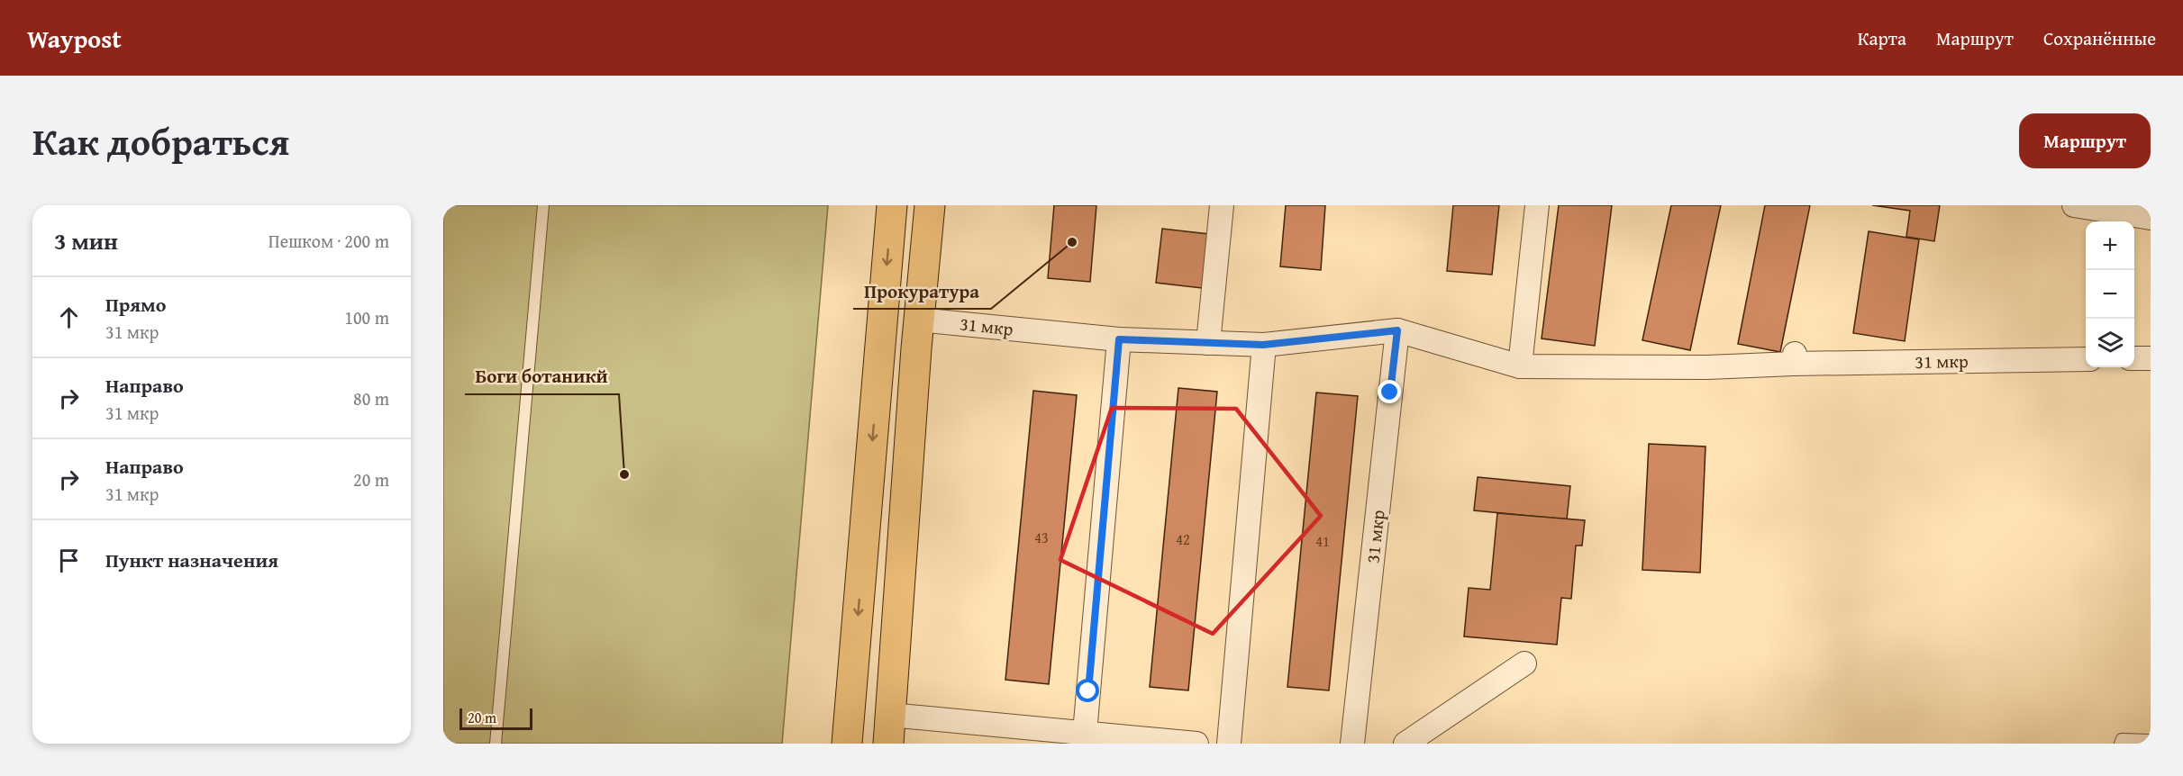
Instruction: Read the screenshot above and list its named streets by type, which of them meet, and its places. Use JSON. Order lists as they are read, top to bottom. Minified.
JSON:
{"streets":{"street":["31 мкр"]},"places":["Прокуратура","Боги ботаникй"],"house_numbers":["43","42","41"],"scale_bar":"20 m","page":{"header":"Waypost","nav":["Карта","Маршрут","Сохранённые"],"title":"Как добраться","buttons":"Маршрут","heading":["3 мин","Пешком · 200 m"],"map_buttons":["+","−"],"list":[["Прямо","31 мкр","100 m"],["Направо","31 мкр","80 m"],["Направо","31 мкр","20 m"],"Пункт назначения"],"scale":"20 m"}}
